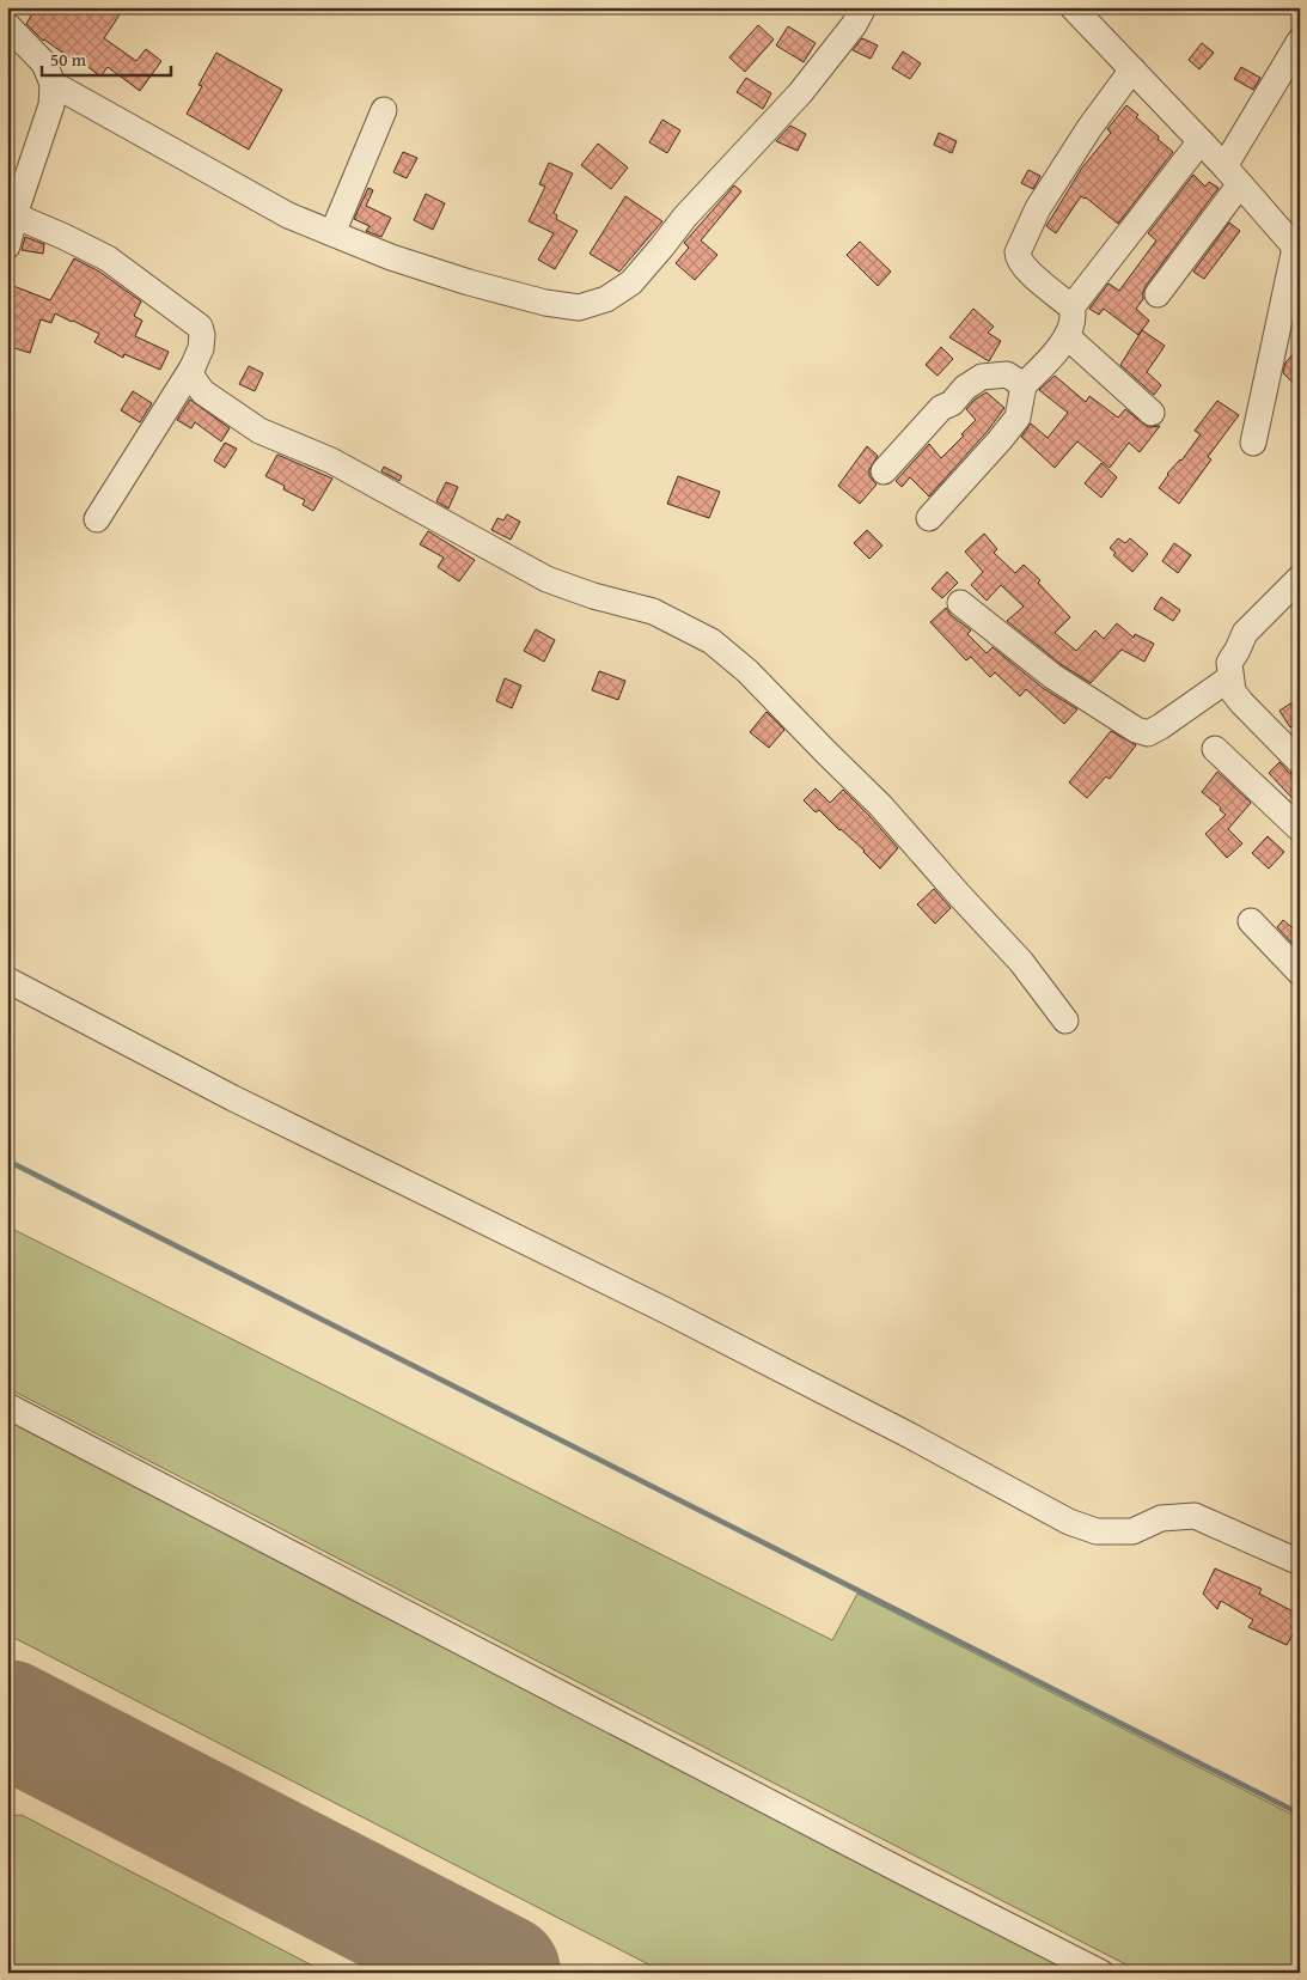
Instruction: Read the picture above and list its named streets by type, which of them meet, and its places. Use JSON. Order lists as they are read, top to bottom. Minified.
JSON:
{"scale_bar":"50 m"}
